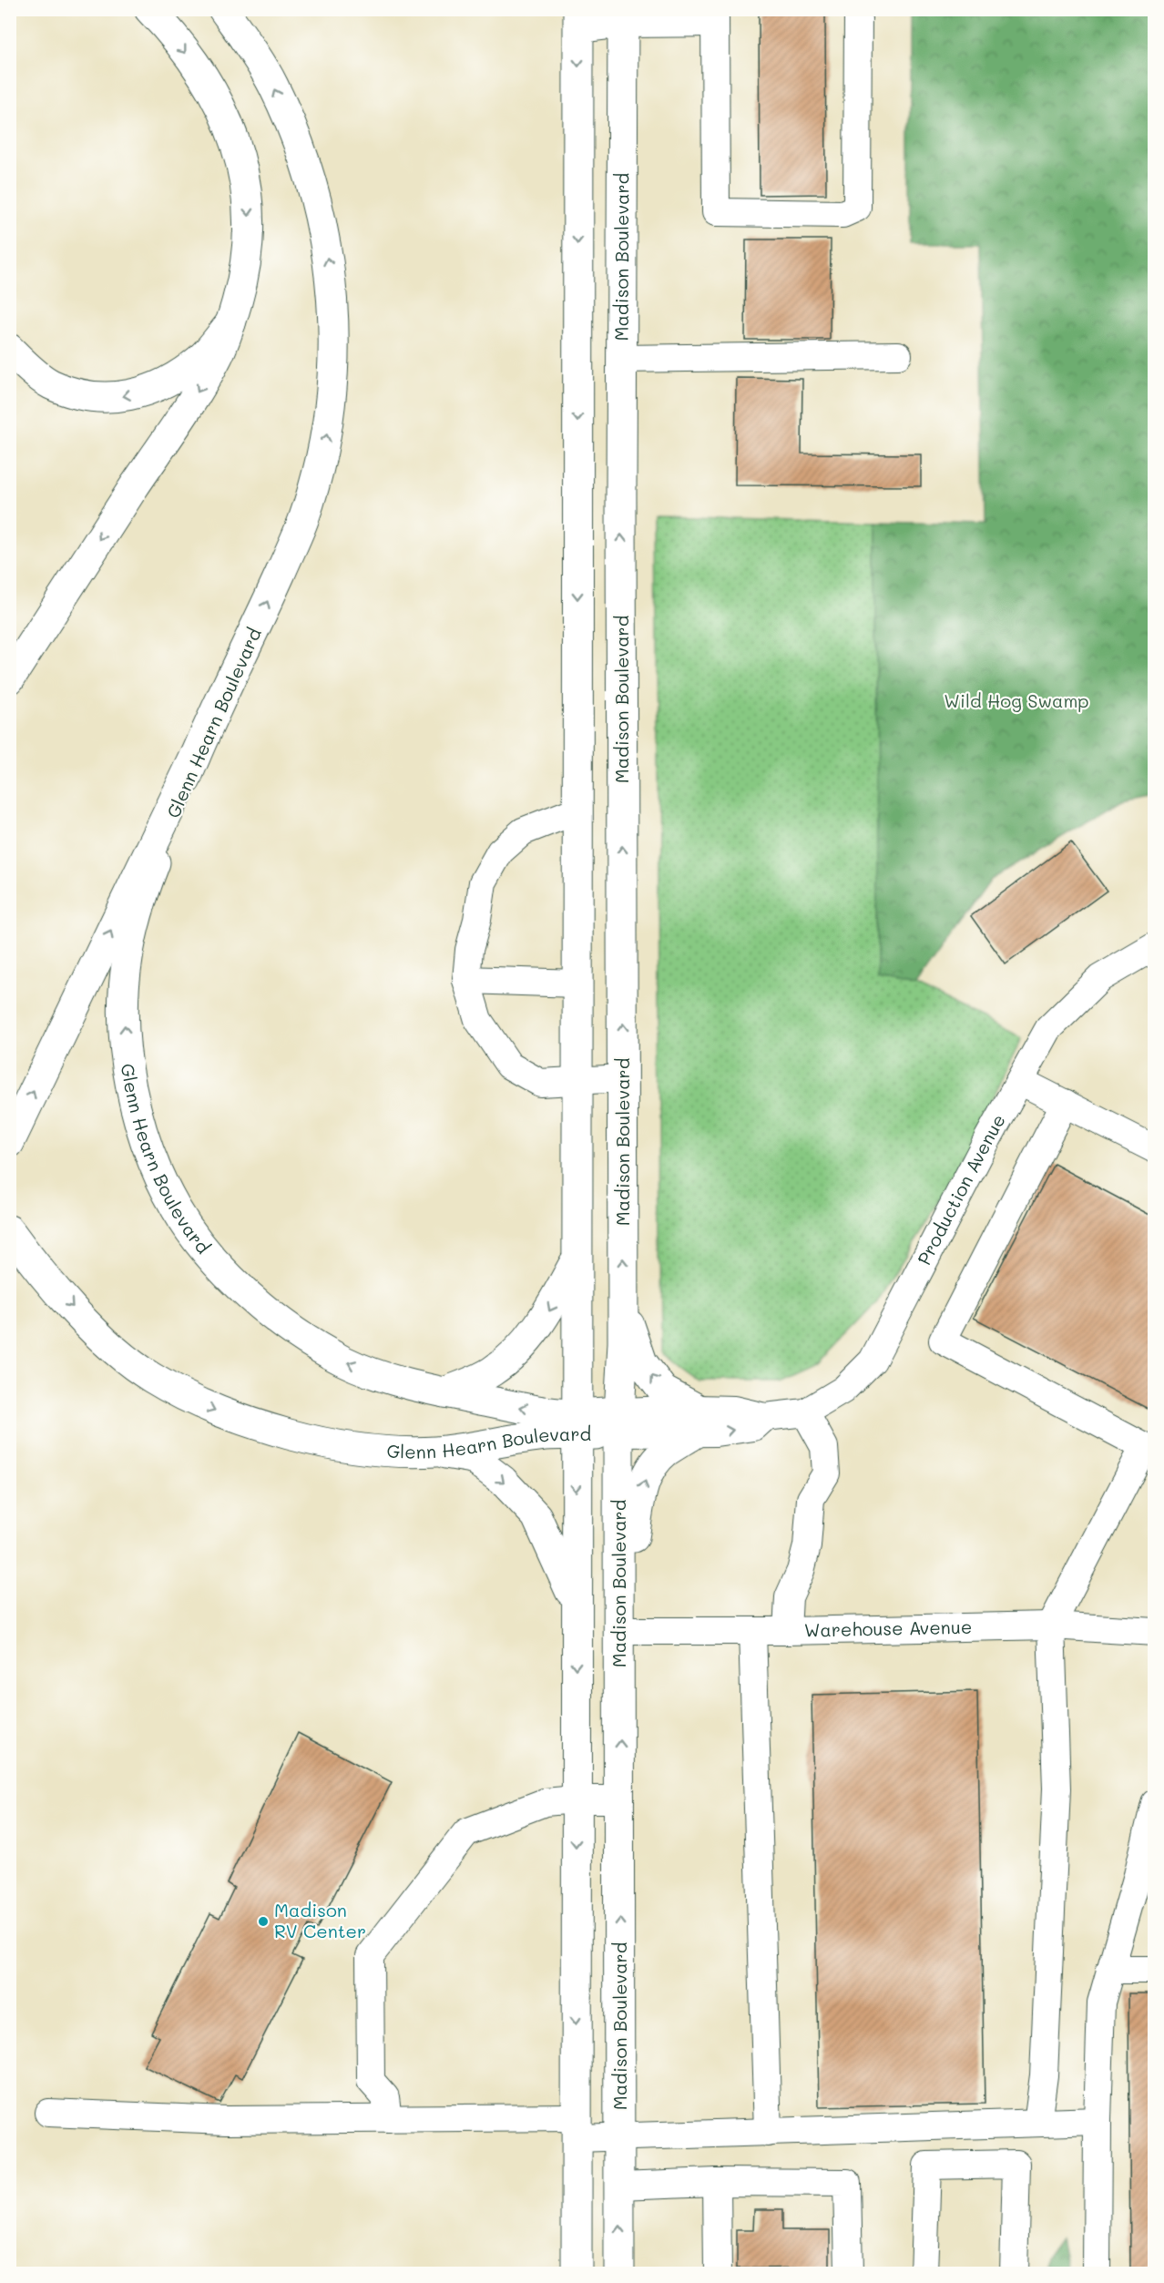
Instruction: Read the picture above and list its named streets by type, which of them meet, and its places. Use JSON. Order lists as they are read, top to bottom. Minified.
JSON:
{"streets":{"main road":["Madison Boulevard","Glenn Hearn Boulevard"],"street":["Production Avenue","Warehouse Avenue"]},"crossings":[["Madison Boulevard","Glenn Hearn Boulevard"],["Madison Boulevard","Production Avenue"],["Madison Boulevard","Warehouse Avenue"],["Glenn Hearn Boulevard","Production Avenue"]],"parks":["Wild Hog Swamp"],"places":["Madison RV Center"]}
